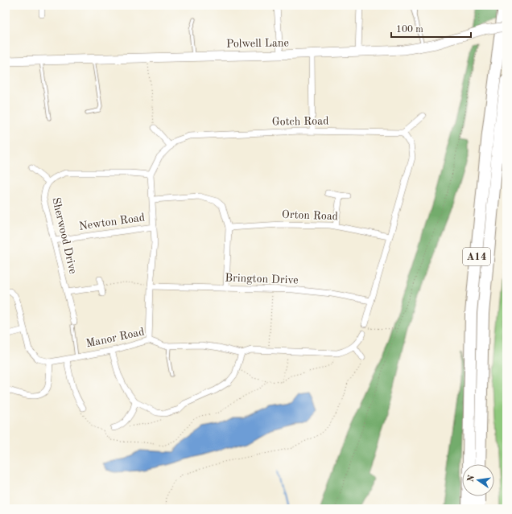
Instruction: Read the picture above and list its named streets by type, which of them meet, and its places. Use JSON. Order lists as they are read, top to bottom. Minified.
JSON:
{"streets":{"highway":["A14"],"street":["Polwell Lane","Gotch Road","Orton Road","Newton Road","Sherwood Drive","Brington Drive","Manor Road"]},"crossings":[["Newton Road","Sherwood Drive"]],"scale_bar":"100 m","north":"left"}
